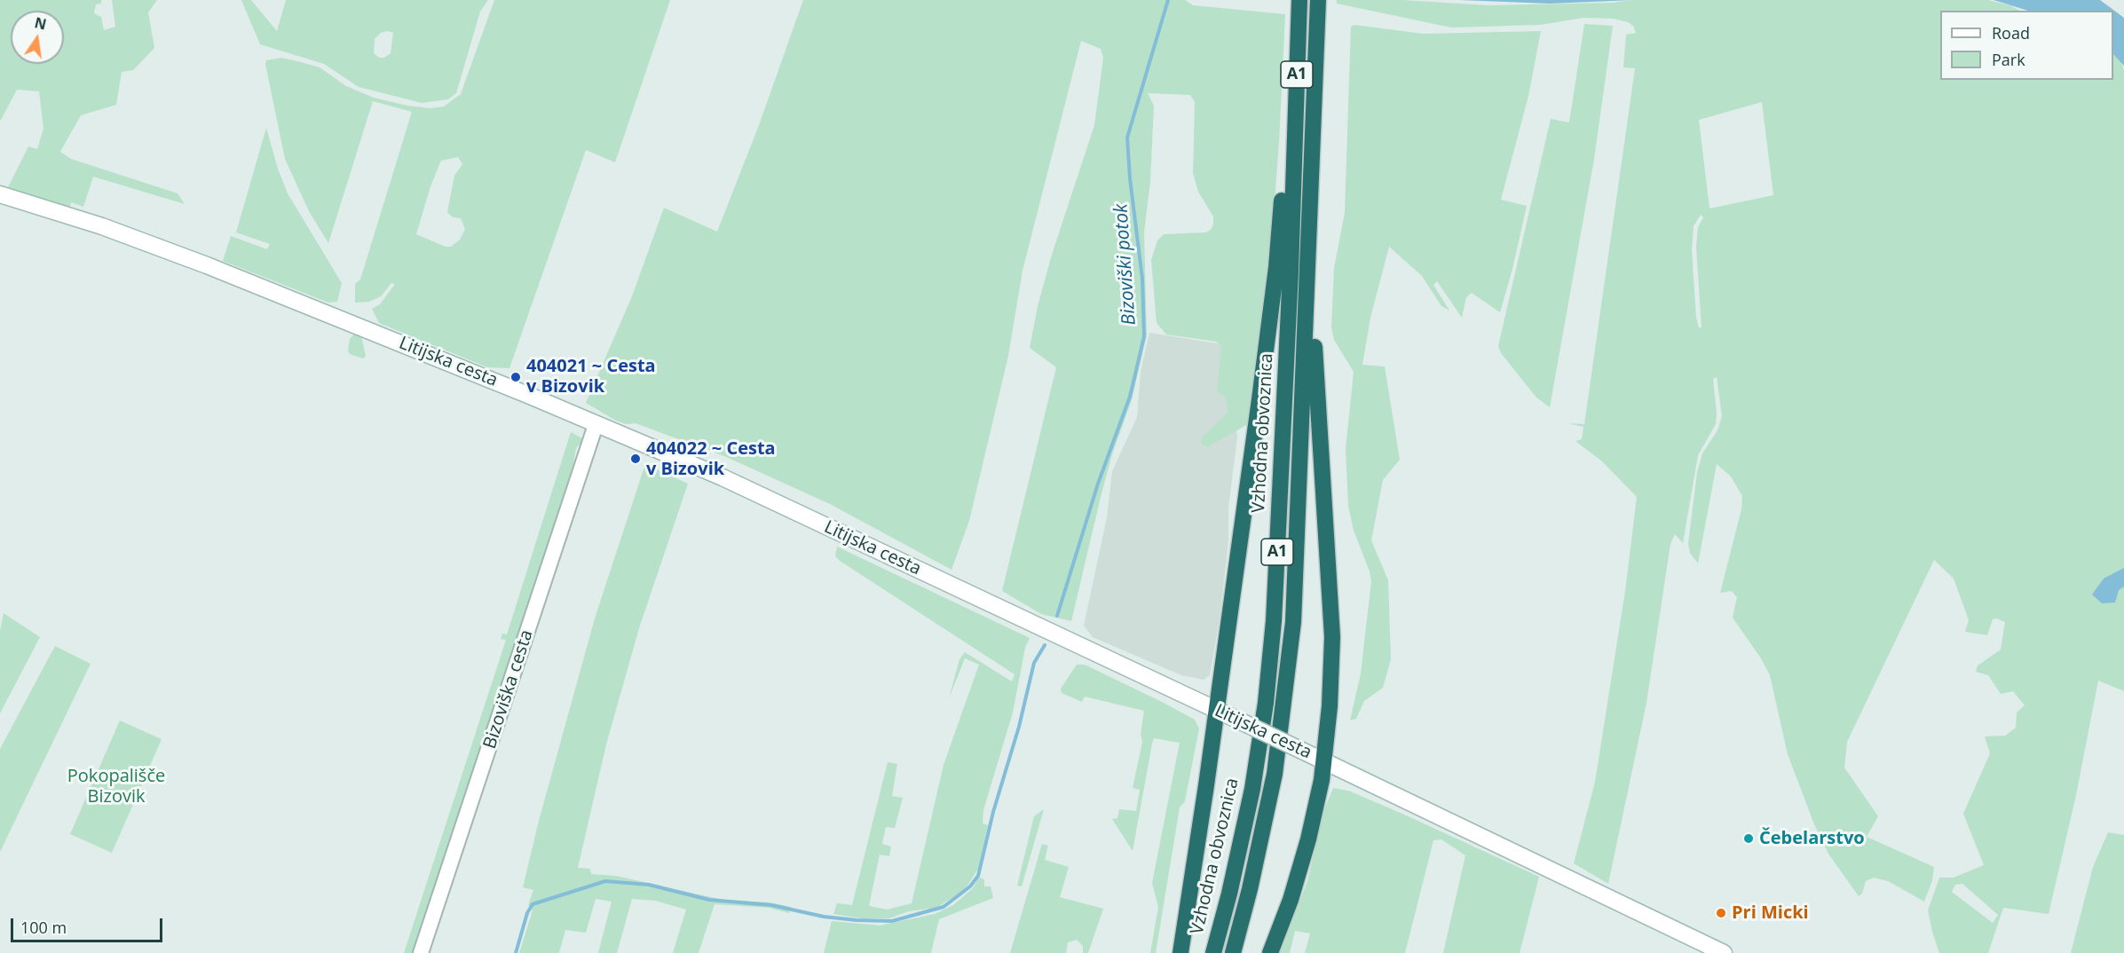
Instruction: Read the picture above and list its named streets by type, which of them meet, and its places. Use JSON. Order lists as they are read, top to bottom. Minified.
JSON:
{"streets":{"highway":["A1","Vzhodna obvoznica"],"main road":["Litijska cesta"],"street":["Bizoviška cesta"]},"crossings":[["Litijska cesta","Bizoviška cesta"]],"water":["Bizoviški potok"],"parks":["Pokopališče Bizovik"],"places":["404021 ~ Cesta v Bizovik","404022 ~ Cesta v Bizovik","Čebelarstvo","Pri Micki"],"legend":["Road","Park"],"scale_bar":"100 m","north":"top"}
